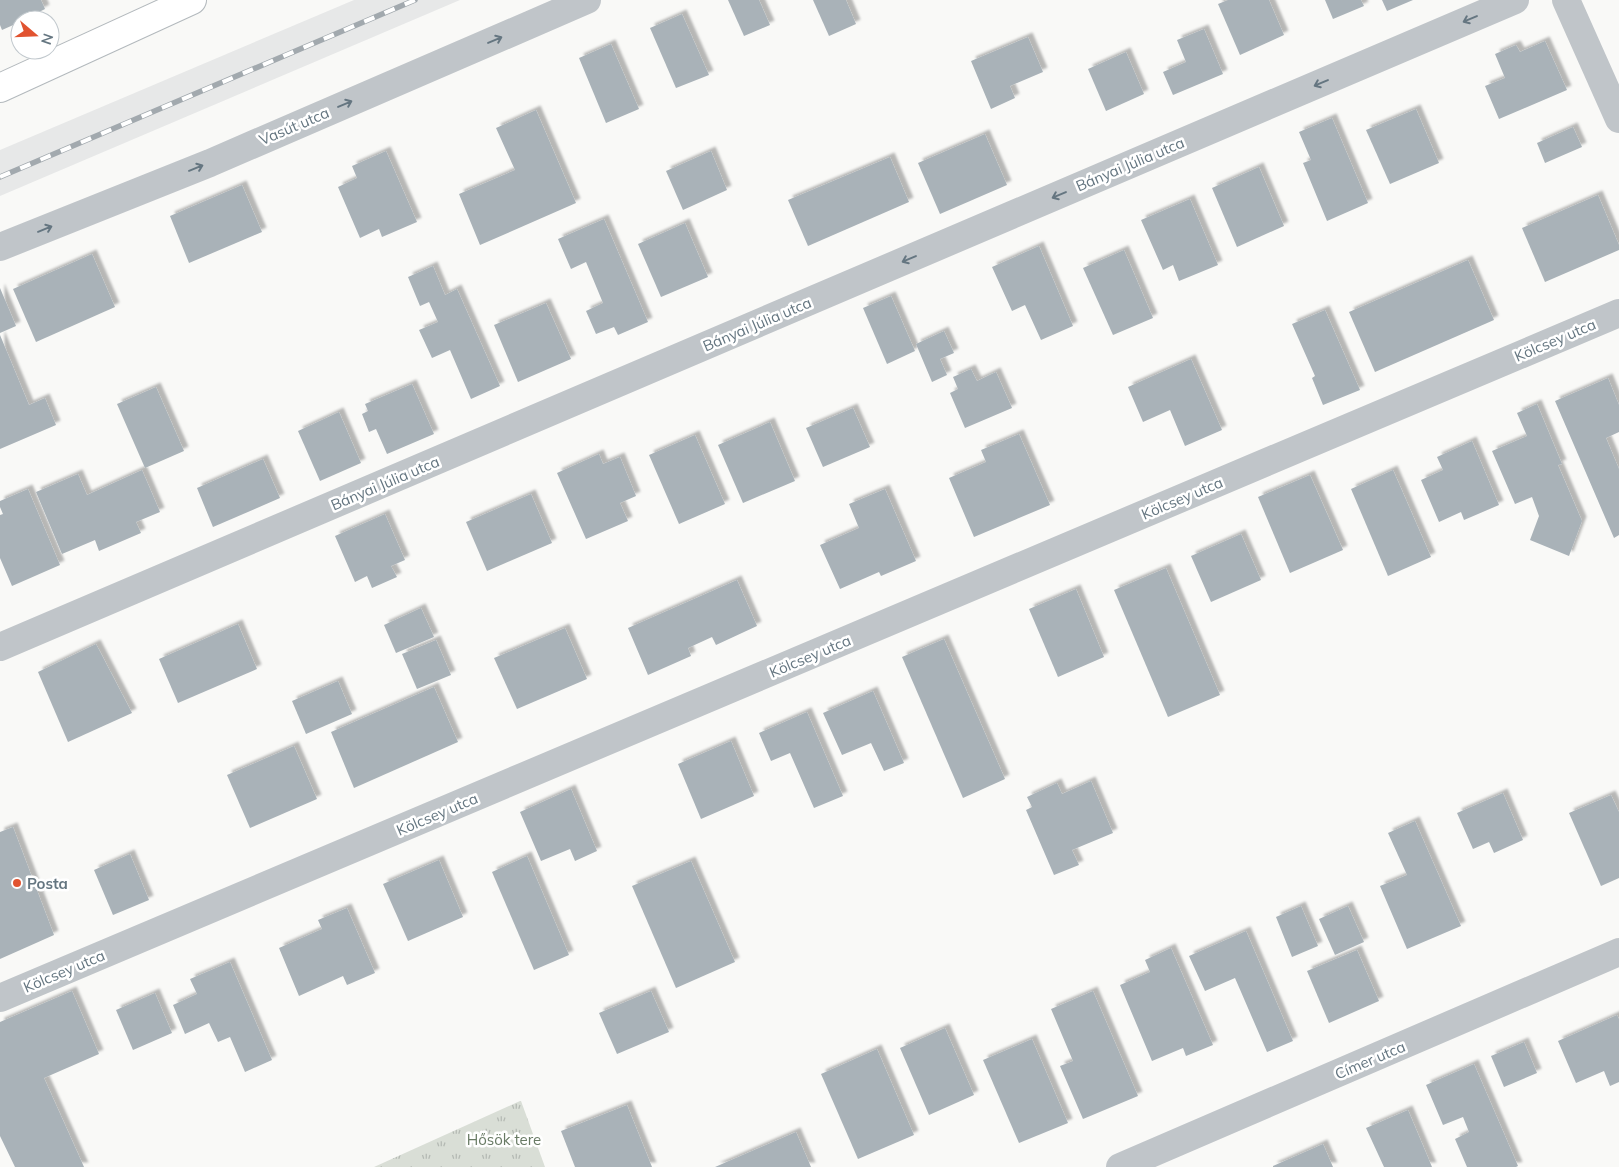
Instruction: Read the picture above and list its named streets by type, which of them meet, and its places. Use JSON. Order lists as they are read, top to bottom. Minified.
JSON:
{"streets":{"street":["Vasút utca","Bányai Júlia utca","Kölcsey utca","Címer utca"]},"one_way":["Vasút utca","Bányai Júlia utca"],"parks":["Hősök tere"],"places":["Posta"],"north":"right"}
